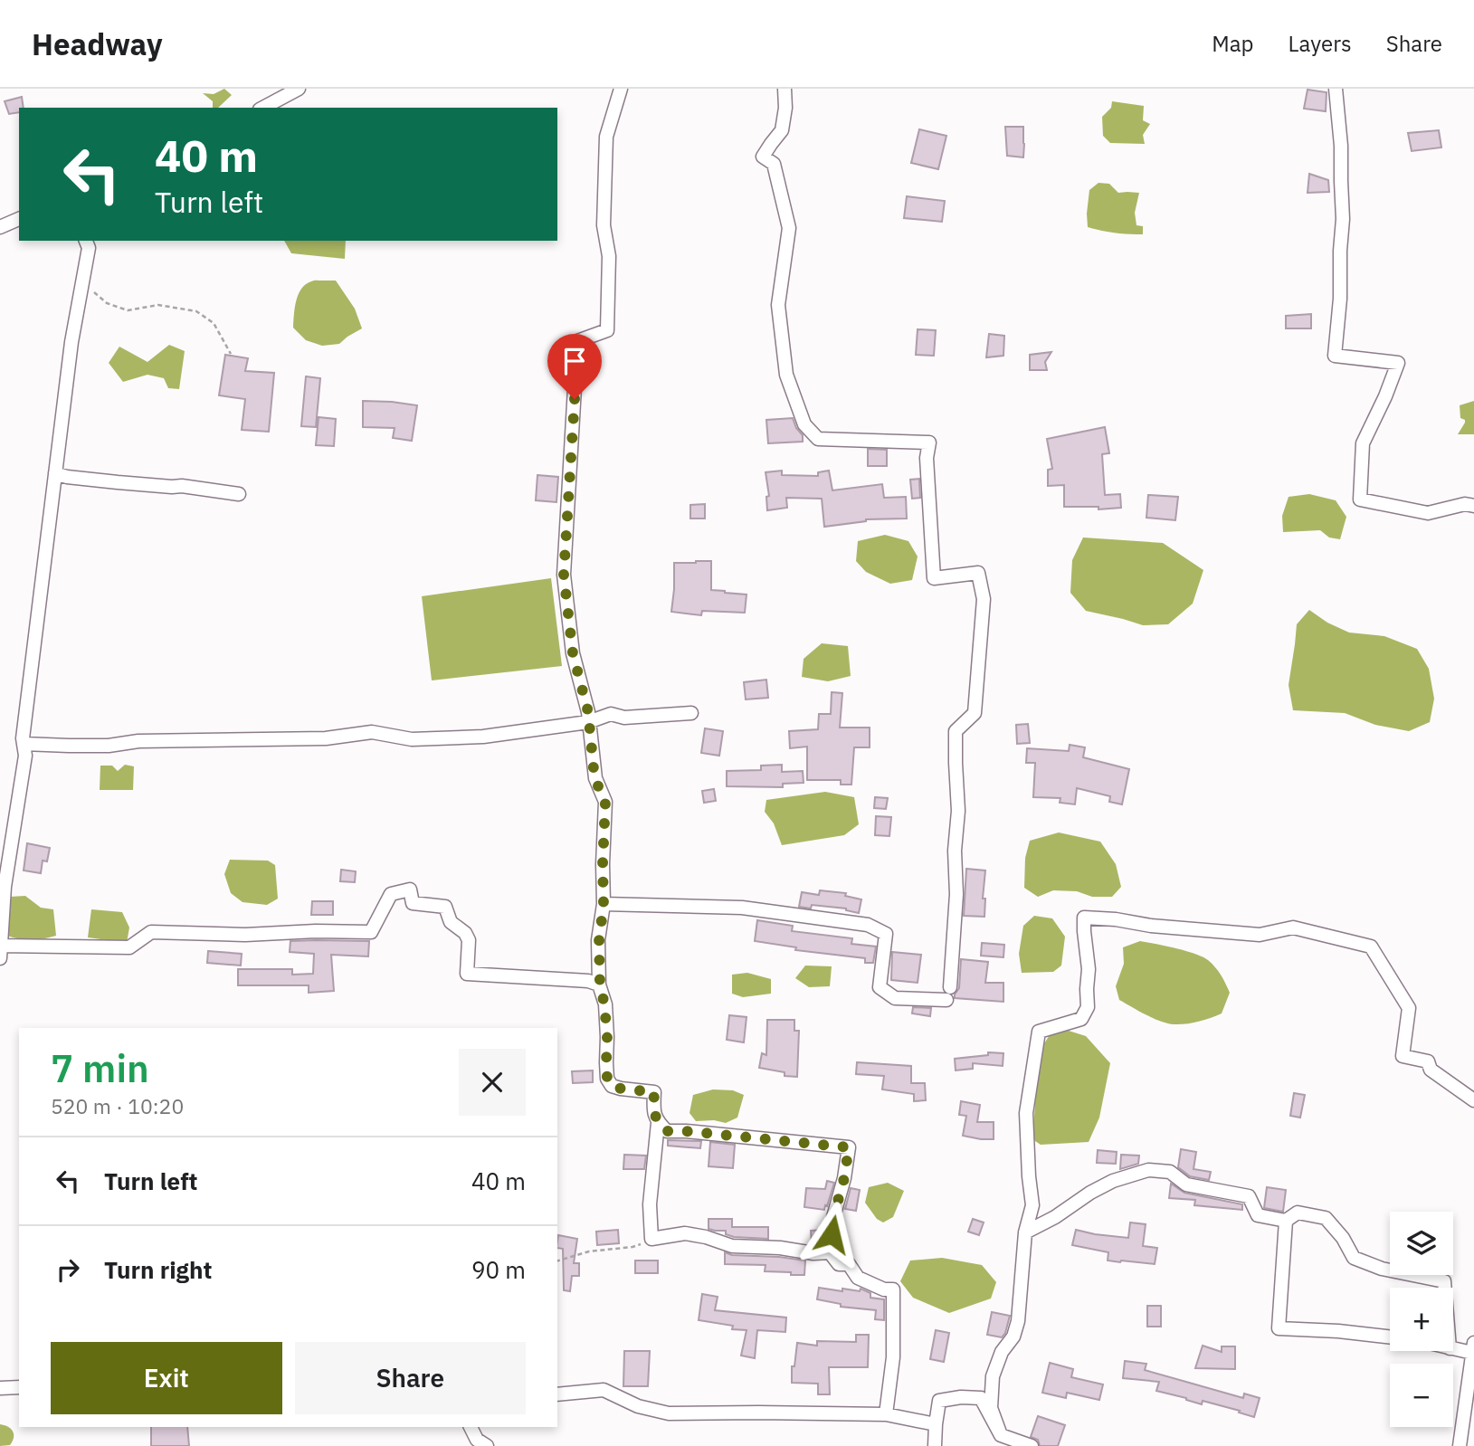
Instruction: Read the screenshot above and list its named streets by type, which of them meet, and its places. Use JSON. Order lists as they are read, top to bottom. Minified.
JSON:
{"page":{"header":"Headway","nav":["Map","Layers","Share"],"turn":["40 m","Turn left"],"heading":["7 min","520 m · 10:20"],"list":[{"name":"Turn left","value":"40 m"},{"name":"Turn right","value":"90 m"}],"map_buttons":["+","−"],"buttons":["Exit","Share"]}}
